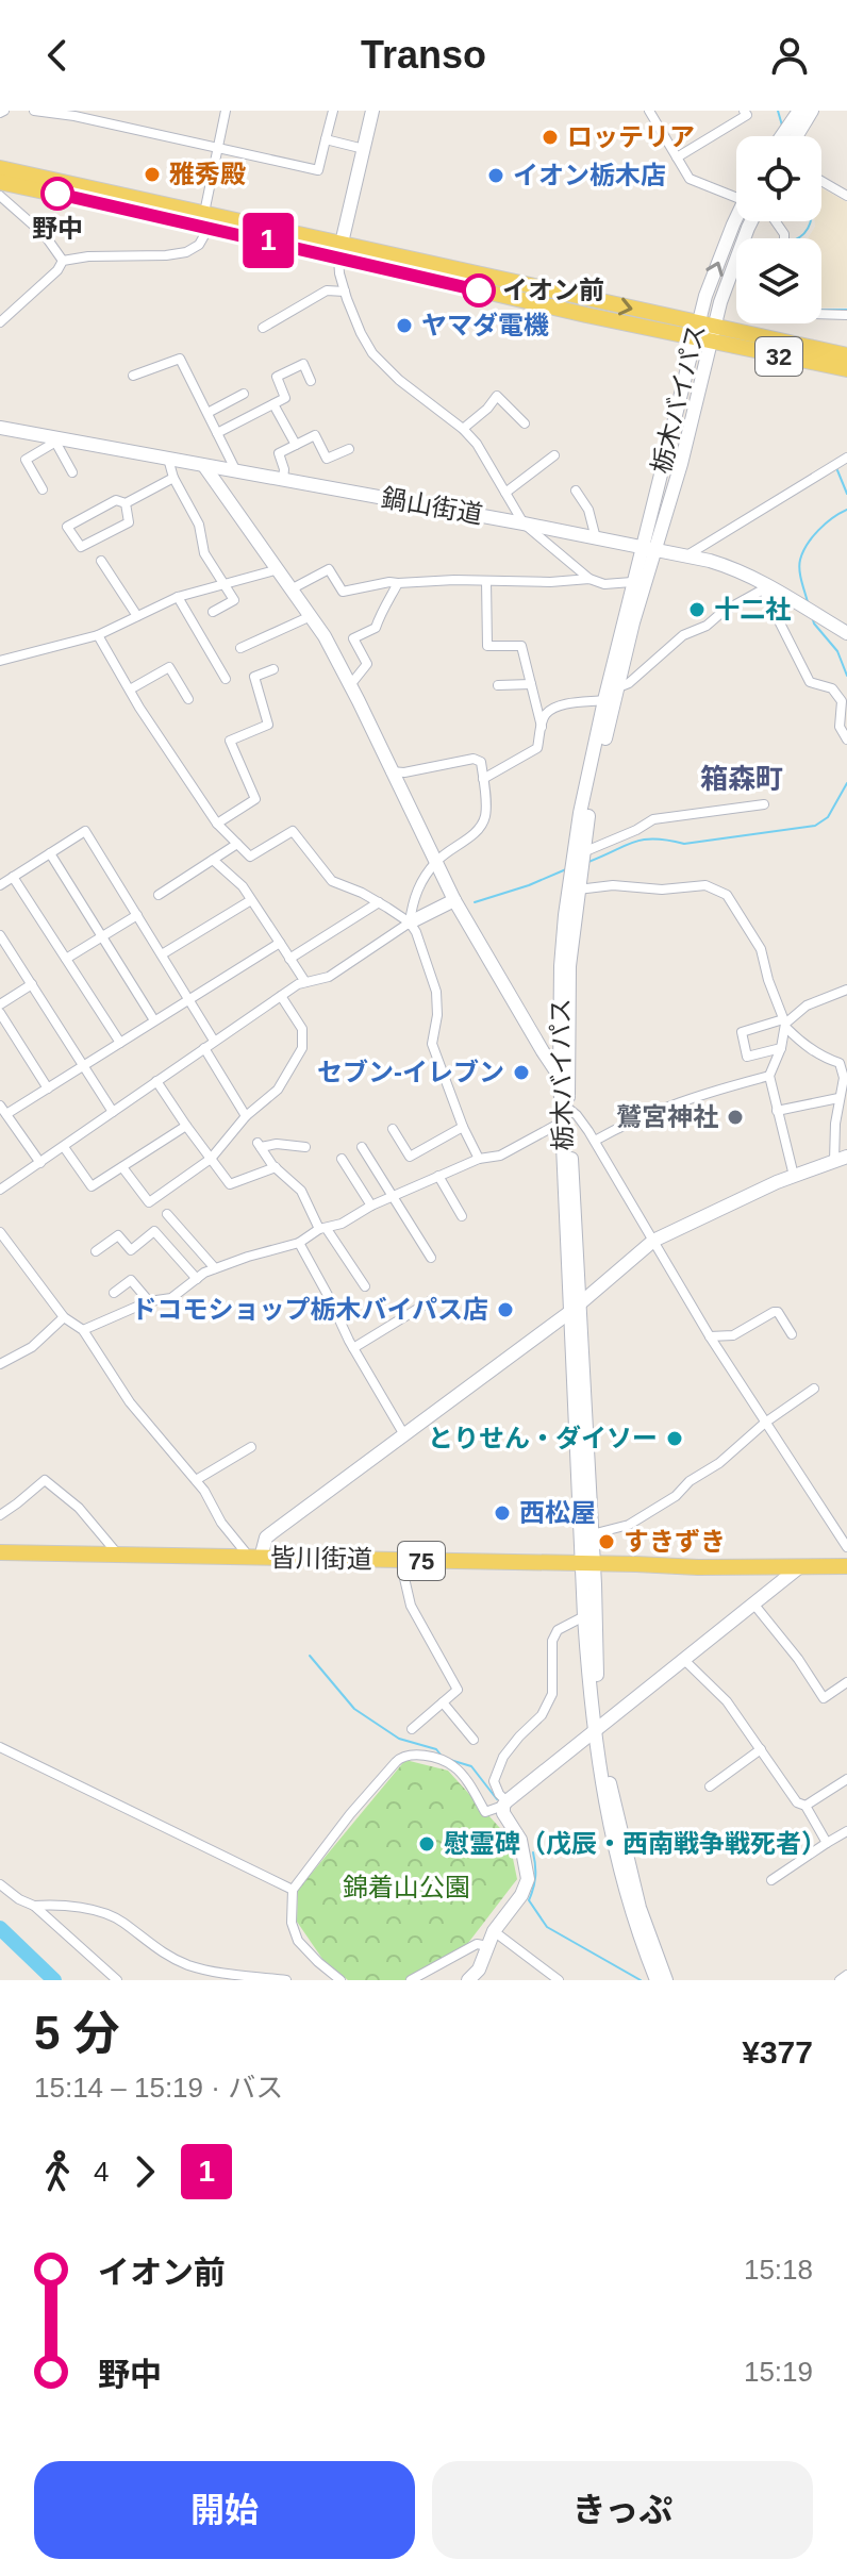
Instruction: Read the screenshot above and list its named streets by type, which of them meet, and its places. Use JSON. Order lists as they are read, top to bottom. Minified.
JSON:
{"streets":{"main road":["32","栃木バイパス","鍋山街道","皆川街道","75"]},"crossings":[["32","栃木バイパス"],["栃木バイパス","鍋山街道"],["栃木バイパス","皆川街道"]],"districts":["箱森町"],"parks":["錦着山公園"],"places":["ロッテリア","雅秀殿","イオン栃木店","野中","イオン前","ヤマダ電機","十二社","セブン-イレブン","鷲宮神社","ドコモショップ栃木バイパス店","とりせん・ダイソー","西松屋","すきずき","慰霊碑（戊辰・西南戦争戦死者）"],"lines":["bus line 1"],"page":{"header":"Transo","on_map":"1","heading":["5 分","15:14 – 15:19 · バス","¥377"],"legs":["4","1"],"list":[{"name":"イオン前","value":"15:18"},{"name":"野中","value":"15:19"}],"buttons":["開始","きっぷ"]}}
